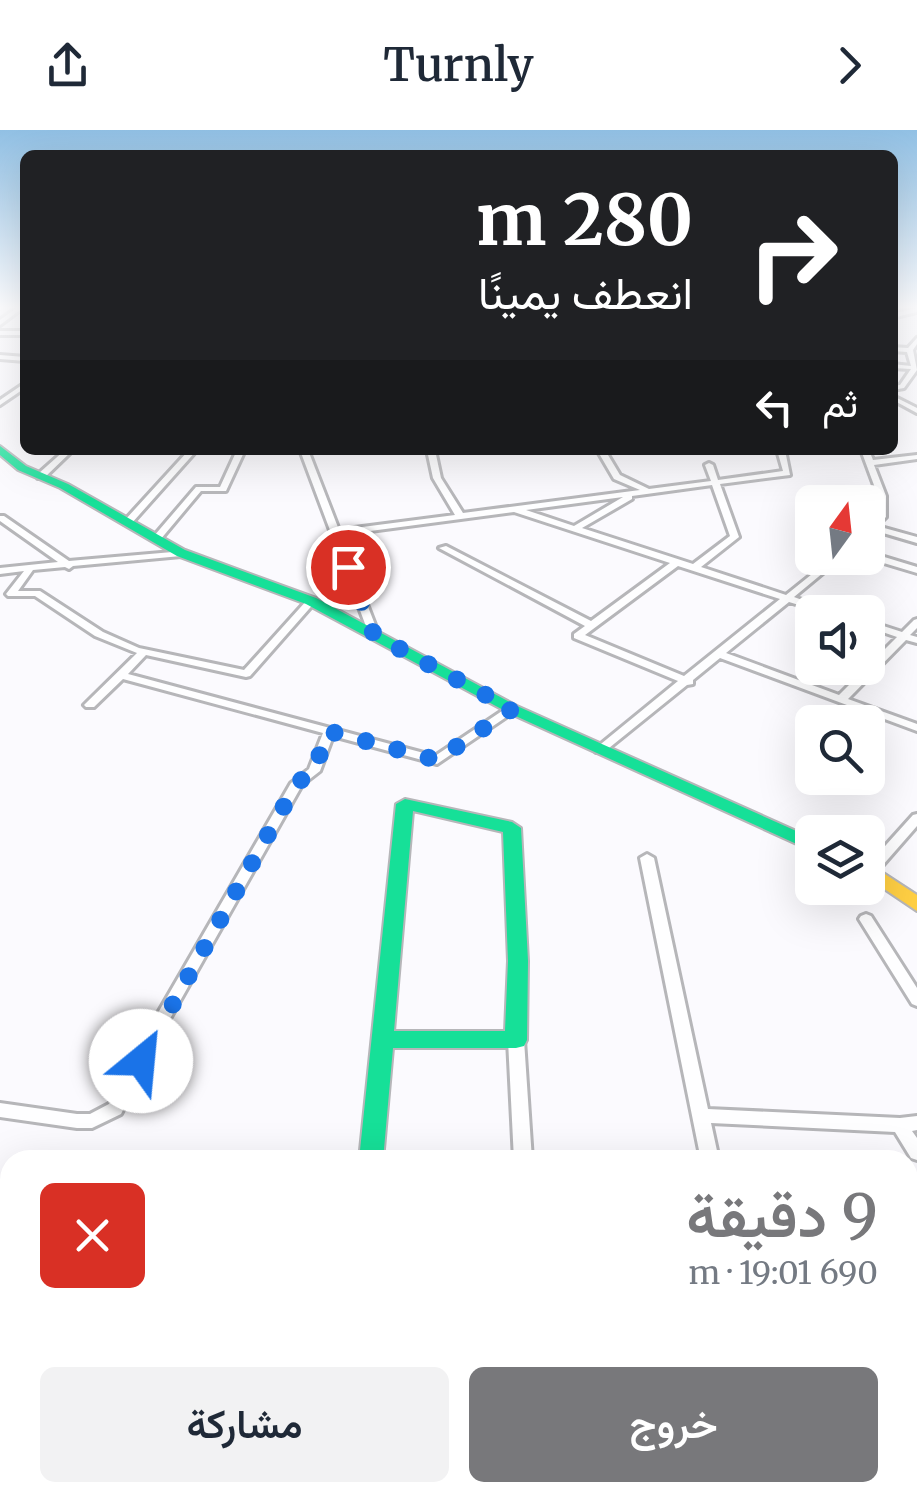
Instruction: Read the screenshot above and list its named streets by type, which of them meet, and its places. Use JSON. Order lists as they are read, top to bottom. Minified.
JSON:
{"north":"top","page":{"header":"Turnly","turn":["280 m","انعطف يمينًا"],"then":"ثم","heading":["9 دقيقة","690 m · 19:01"],"buttons":["خروج","مشاركة"]}}
